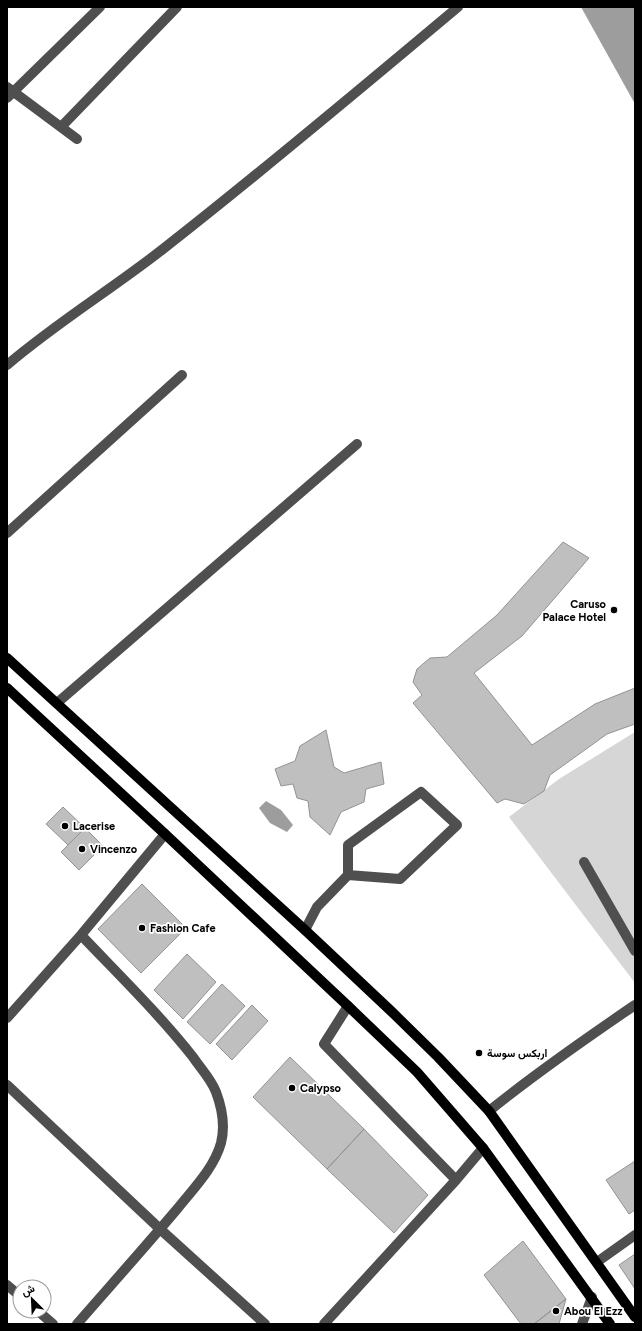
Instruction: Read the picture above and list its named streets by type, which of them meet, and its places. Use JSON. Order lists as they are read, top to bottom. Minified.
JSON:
{"places":["Caruso Palace Hotel","Lacerise","Vincenzo","Fashion Cafe","اربكس سوسة","Calypso","Abou El Ezz"],"north":"top left"}
